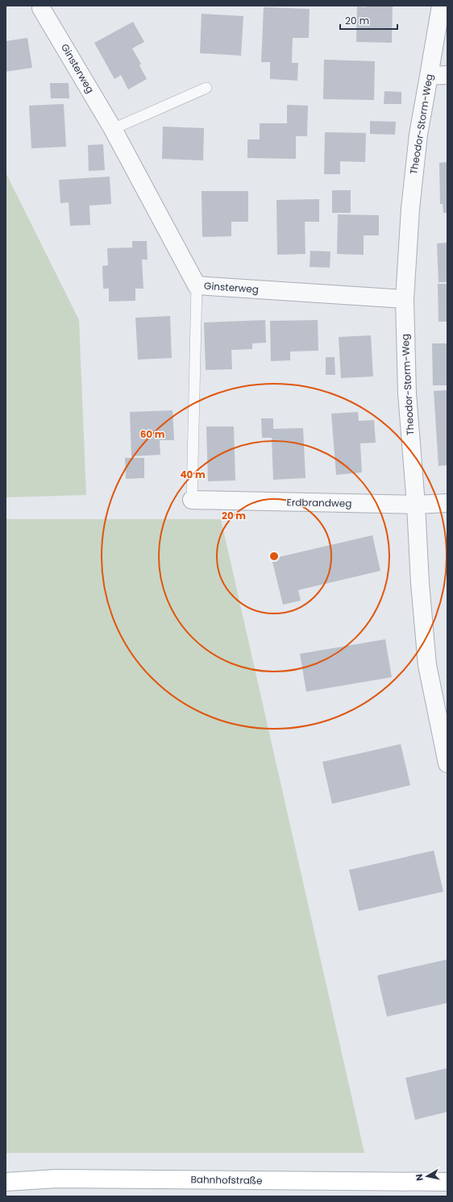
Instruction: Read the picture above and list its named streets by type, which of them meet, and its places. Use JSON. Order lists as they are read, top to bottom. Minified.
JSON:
{"streets":{"main road":["Bahnhofstraße"],"street":["Ginsterweg","Theodor-Storm-Weg","Erdbrandweg"]},"crossings":[["Ginsterweg","Theodor-Storm-Weg"],["Theodor-Storm-Weg","Erdbrandweg"]],"scale_bar":"20 m","north":"left","rings":["60 m","40 m","20 m"]}
